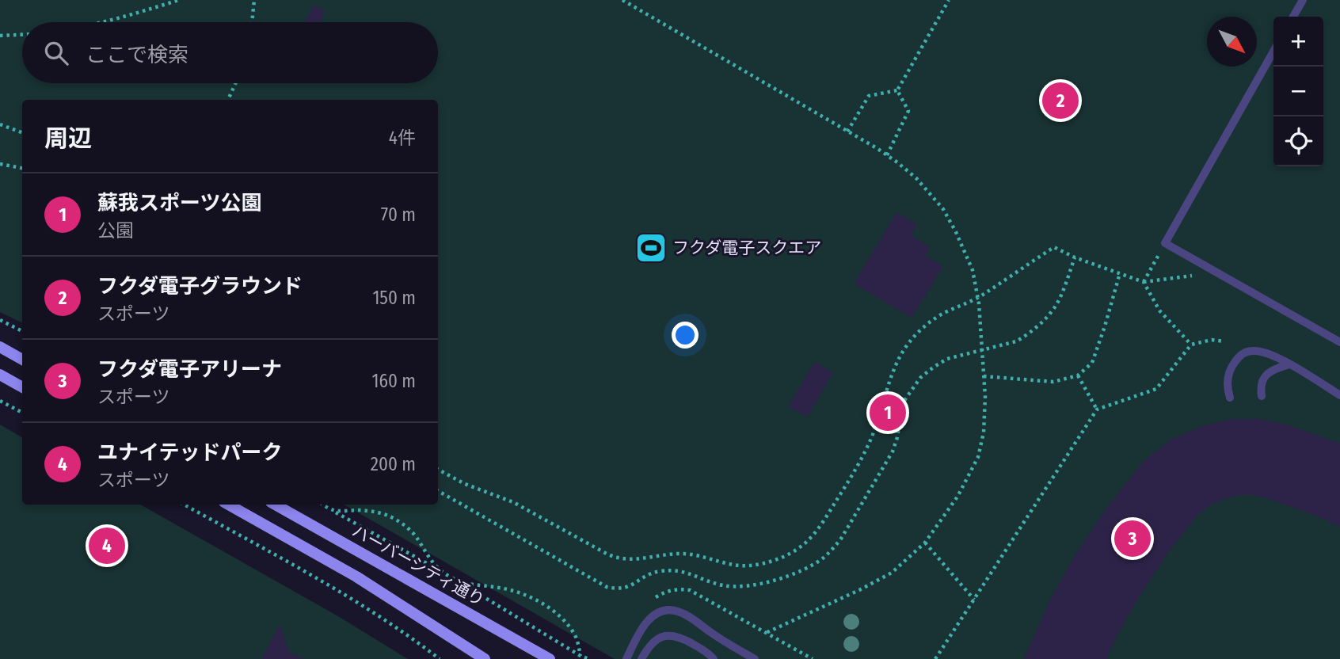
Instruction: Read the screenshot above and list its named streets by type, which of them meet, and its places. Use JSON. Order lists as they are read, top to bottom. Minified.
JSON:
{"streets":{"street":["ハーバーシティ通り"]},"places":{"sports":["フクダ電子スクエア"]},"north":"bottom right","page":{"map_buttons":["+","−"],"search":"ここで検索","pins":["2","1","3","4"],"heading":["周辺","4件"],"list":[{"mark":"1","name":"蘇我スポーツ公園","note":"公園","value":"70 m"},{"mark":"2","name":"フクダ電子グラウンド","note":"スポーツ","value":"150 m"},{"mark":"3","name":"フクダ電子アリーナ","note":"スポーツ","value":"160 m"},{"mark":"4","name":"ユナイテッドパーク","note":"スポーツ","value":"200 m"}]}}
